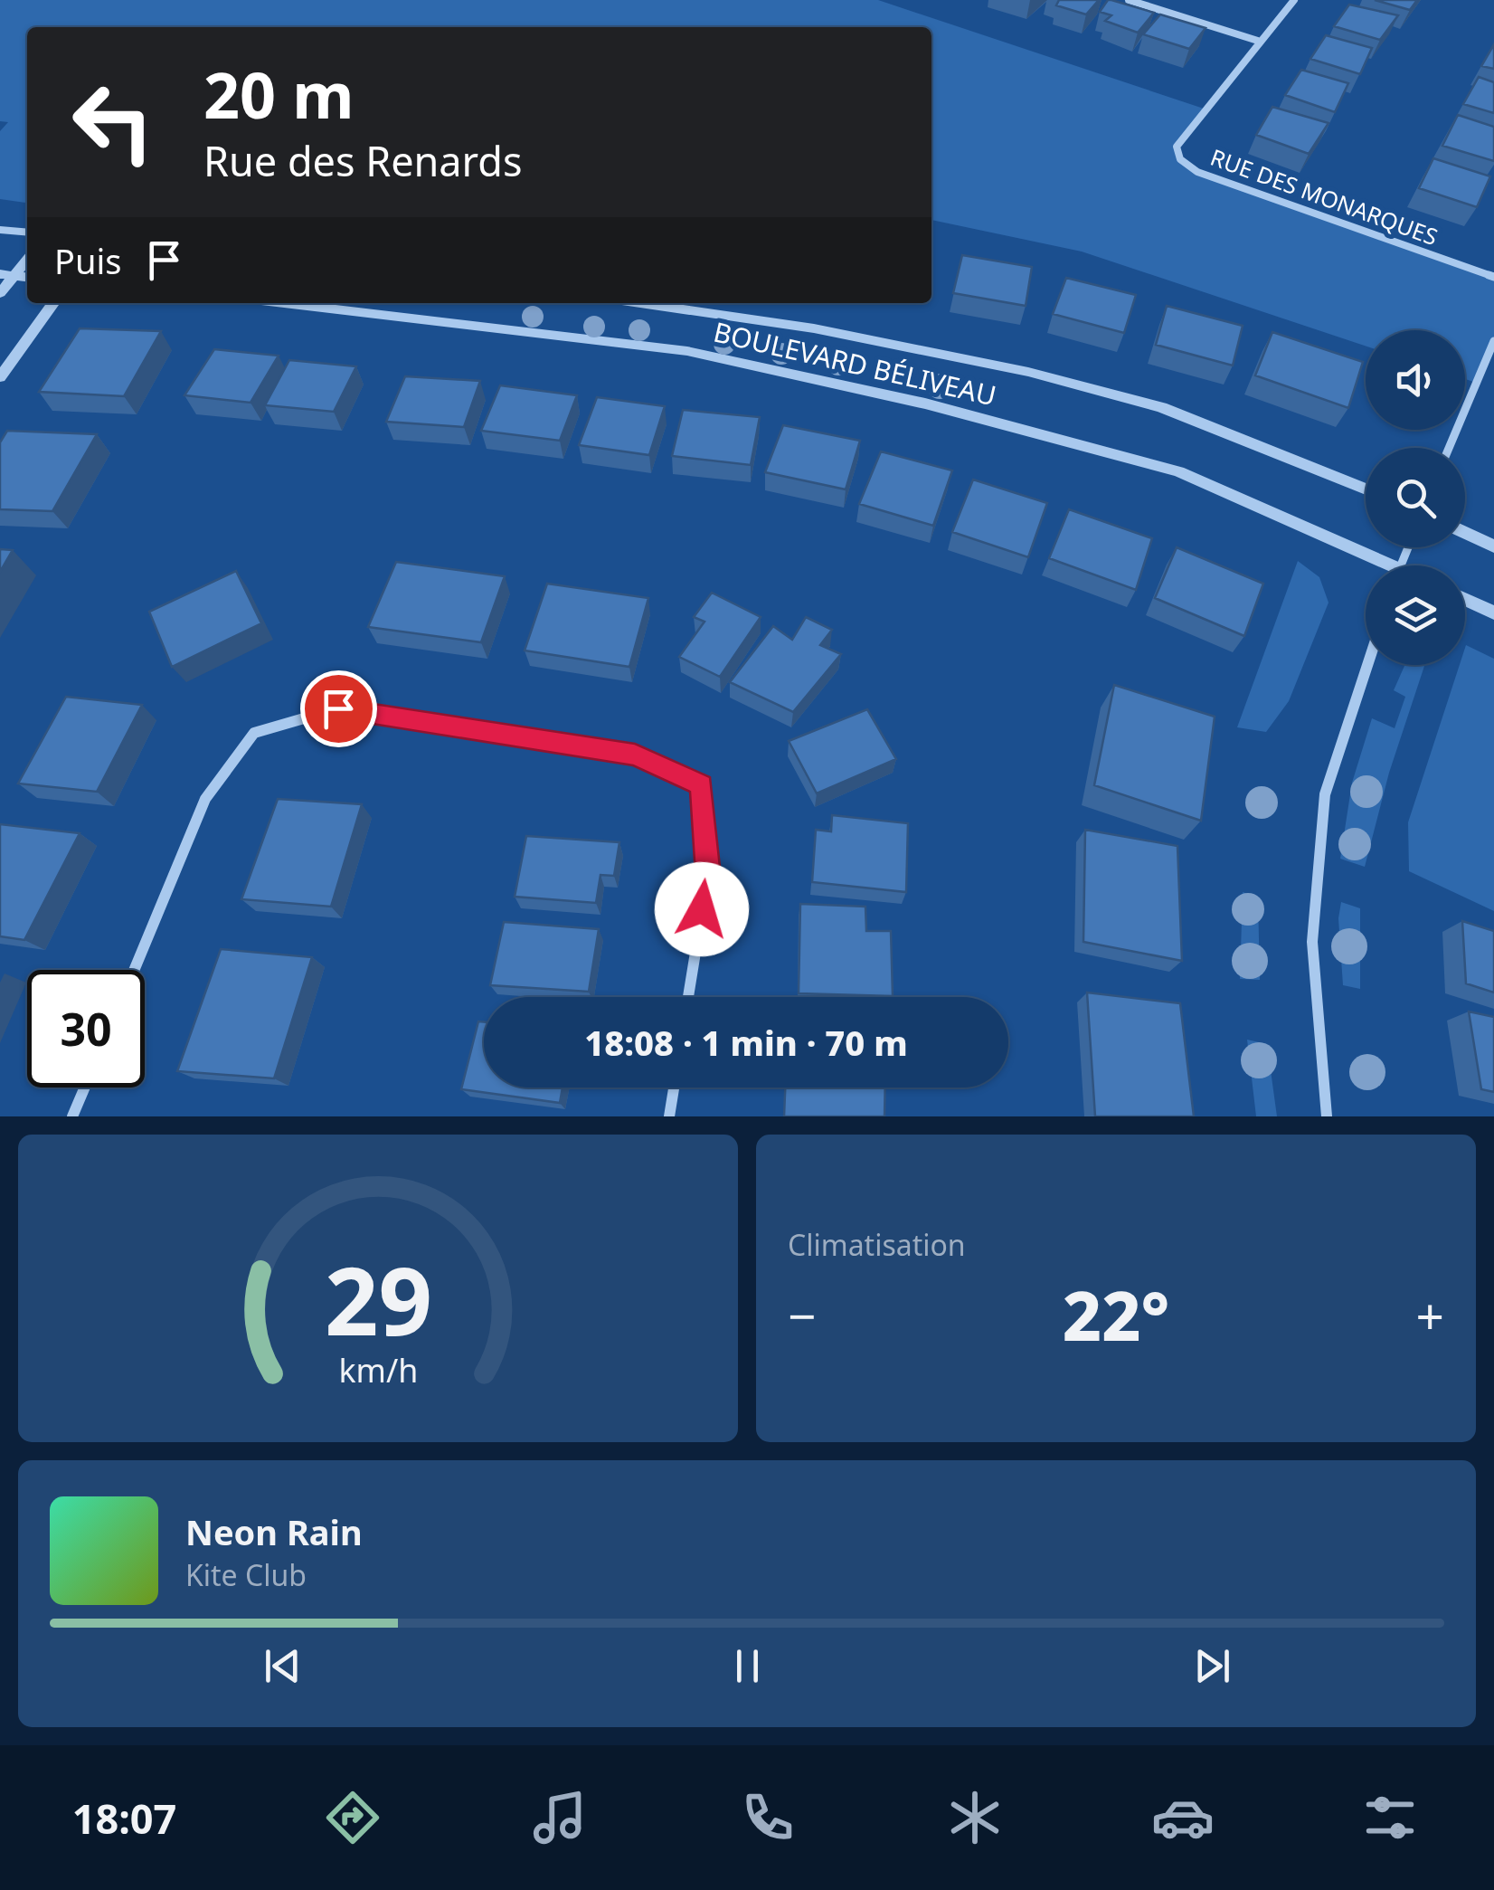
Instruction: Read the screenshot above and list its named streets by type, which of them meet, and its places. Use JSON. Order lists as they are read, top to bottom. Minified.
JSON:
{"streets":{"street":["RUE DES MONARQUES","BOULEVARD BÉLIVEAU"]},"page":{"turn":["20 m","Rue des Renards"],"then":"Puis","limit":"30","trip":"18:08 · 1 min · 70 m","tile":"Climatisation","heat":["−","22°","+"],"song":["Neon Rain","Kite Club"],"tabs":"18:07","gauge":["29","km/h"]}}
